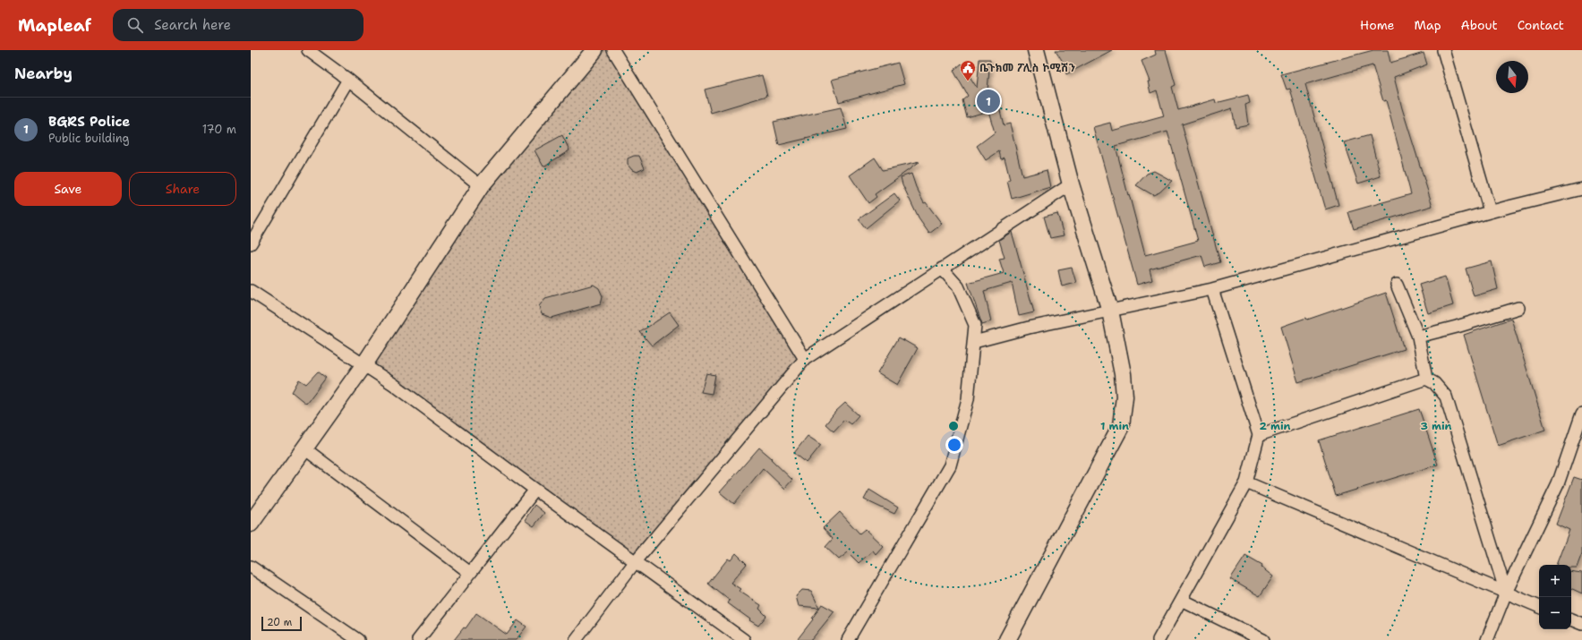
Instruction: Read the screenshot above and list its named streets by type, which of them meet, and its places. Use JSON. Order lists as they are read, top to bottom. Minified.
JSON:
{"places":{"public building":["ቤጉክመ ፖሊስ ኮሚሽን"]},"scale_bar":"20 m","north":"bottom","page":{"header":"Mapleaf","search":"Search here","nav":["Home","Map","About","Contact"],"heading":"Nearby","pins":"1","list":[{"mark":"1","name":"BGRS Police","note":"Public building","value":"170 m"}],"buttons":["Save","Share"],"map_buttons":["+","−"],"scale":"20 m"},"rings":["1 min","2 min","3 min"]}
